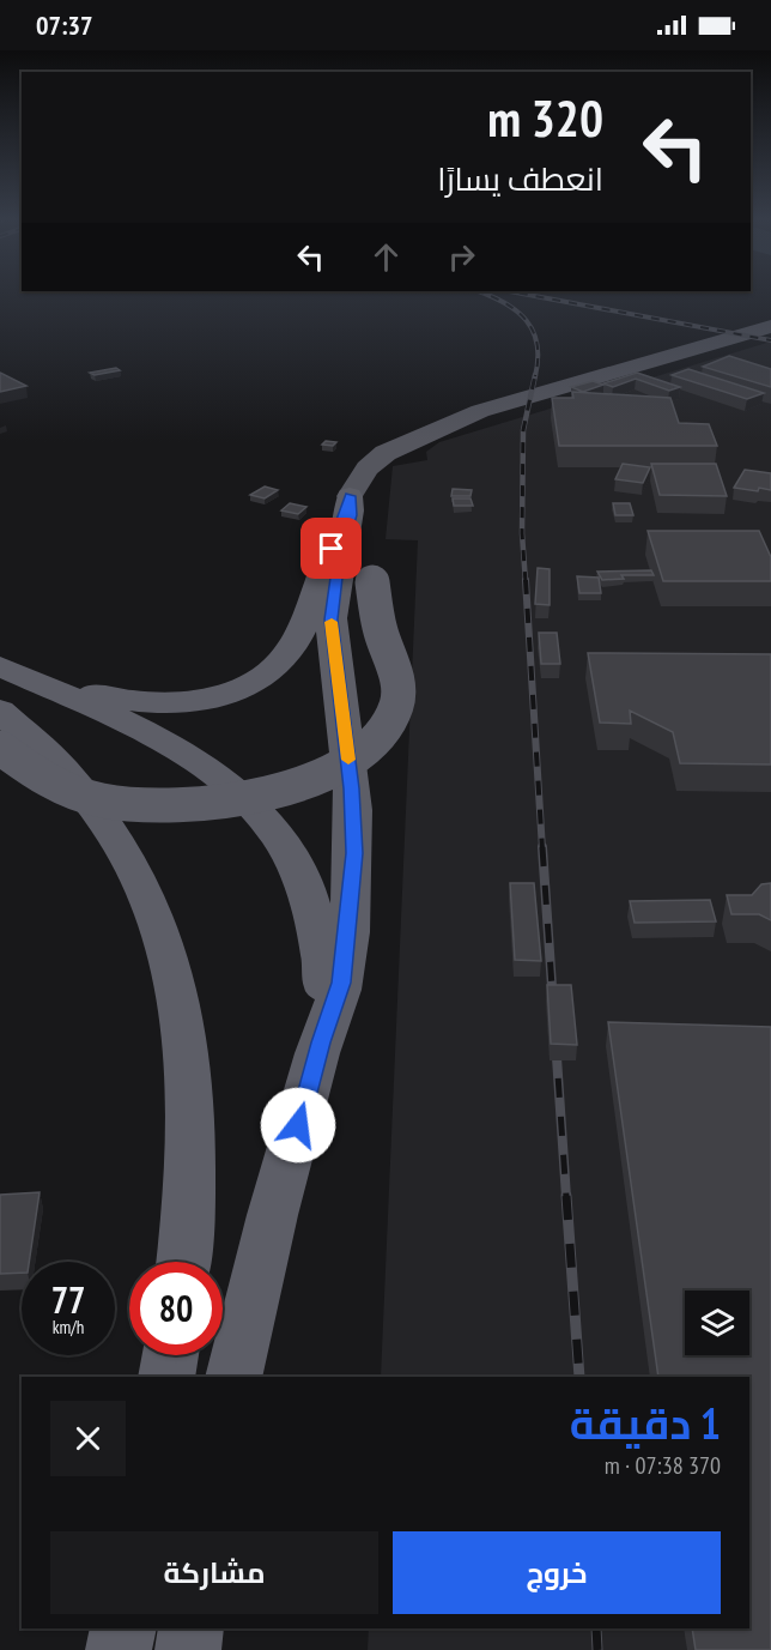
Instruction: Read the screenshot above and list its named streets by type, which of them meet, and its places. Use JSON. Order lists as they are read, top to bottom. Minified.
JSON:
{"page":{"status":"07:37","turn":["320 m","انعطف يسارًا"],"speed":"77 km/h","limit":"80","heading":["1 دقيقة","370 m · 07:38"],"buttons":["خروج","مشاركة"]}}
